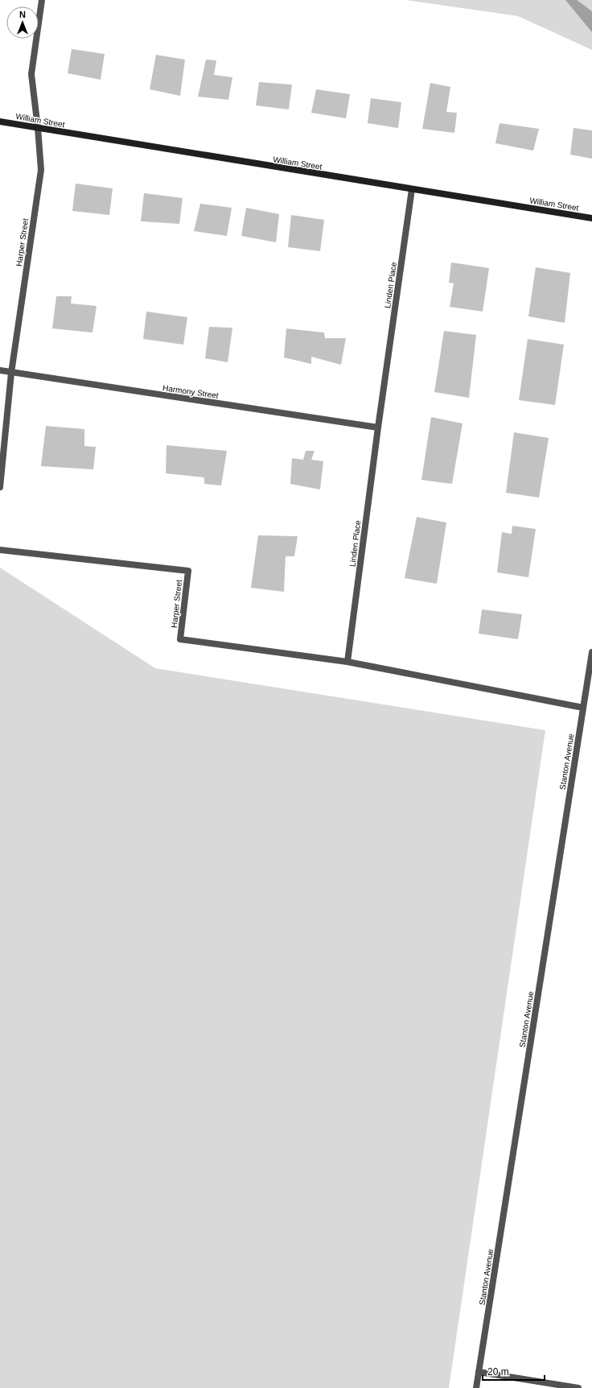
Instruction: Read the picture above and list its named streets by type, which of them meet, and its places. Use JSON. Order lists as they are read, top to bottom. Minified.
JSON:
{"streets":{"main road":["William Street"],"street":["Harper Street","Linden Place","Harmony Street","Stanton Avenue"]},"crossings":[["William Street","Harper Street"],["William Street","Linden Place"],["Harper Street","Linden Place"],["Harper Street","Harmony Street"],["Linden Place","Harmony Street"]],"scale_bar":"20 m","north":"top"}
